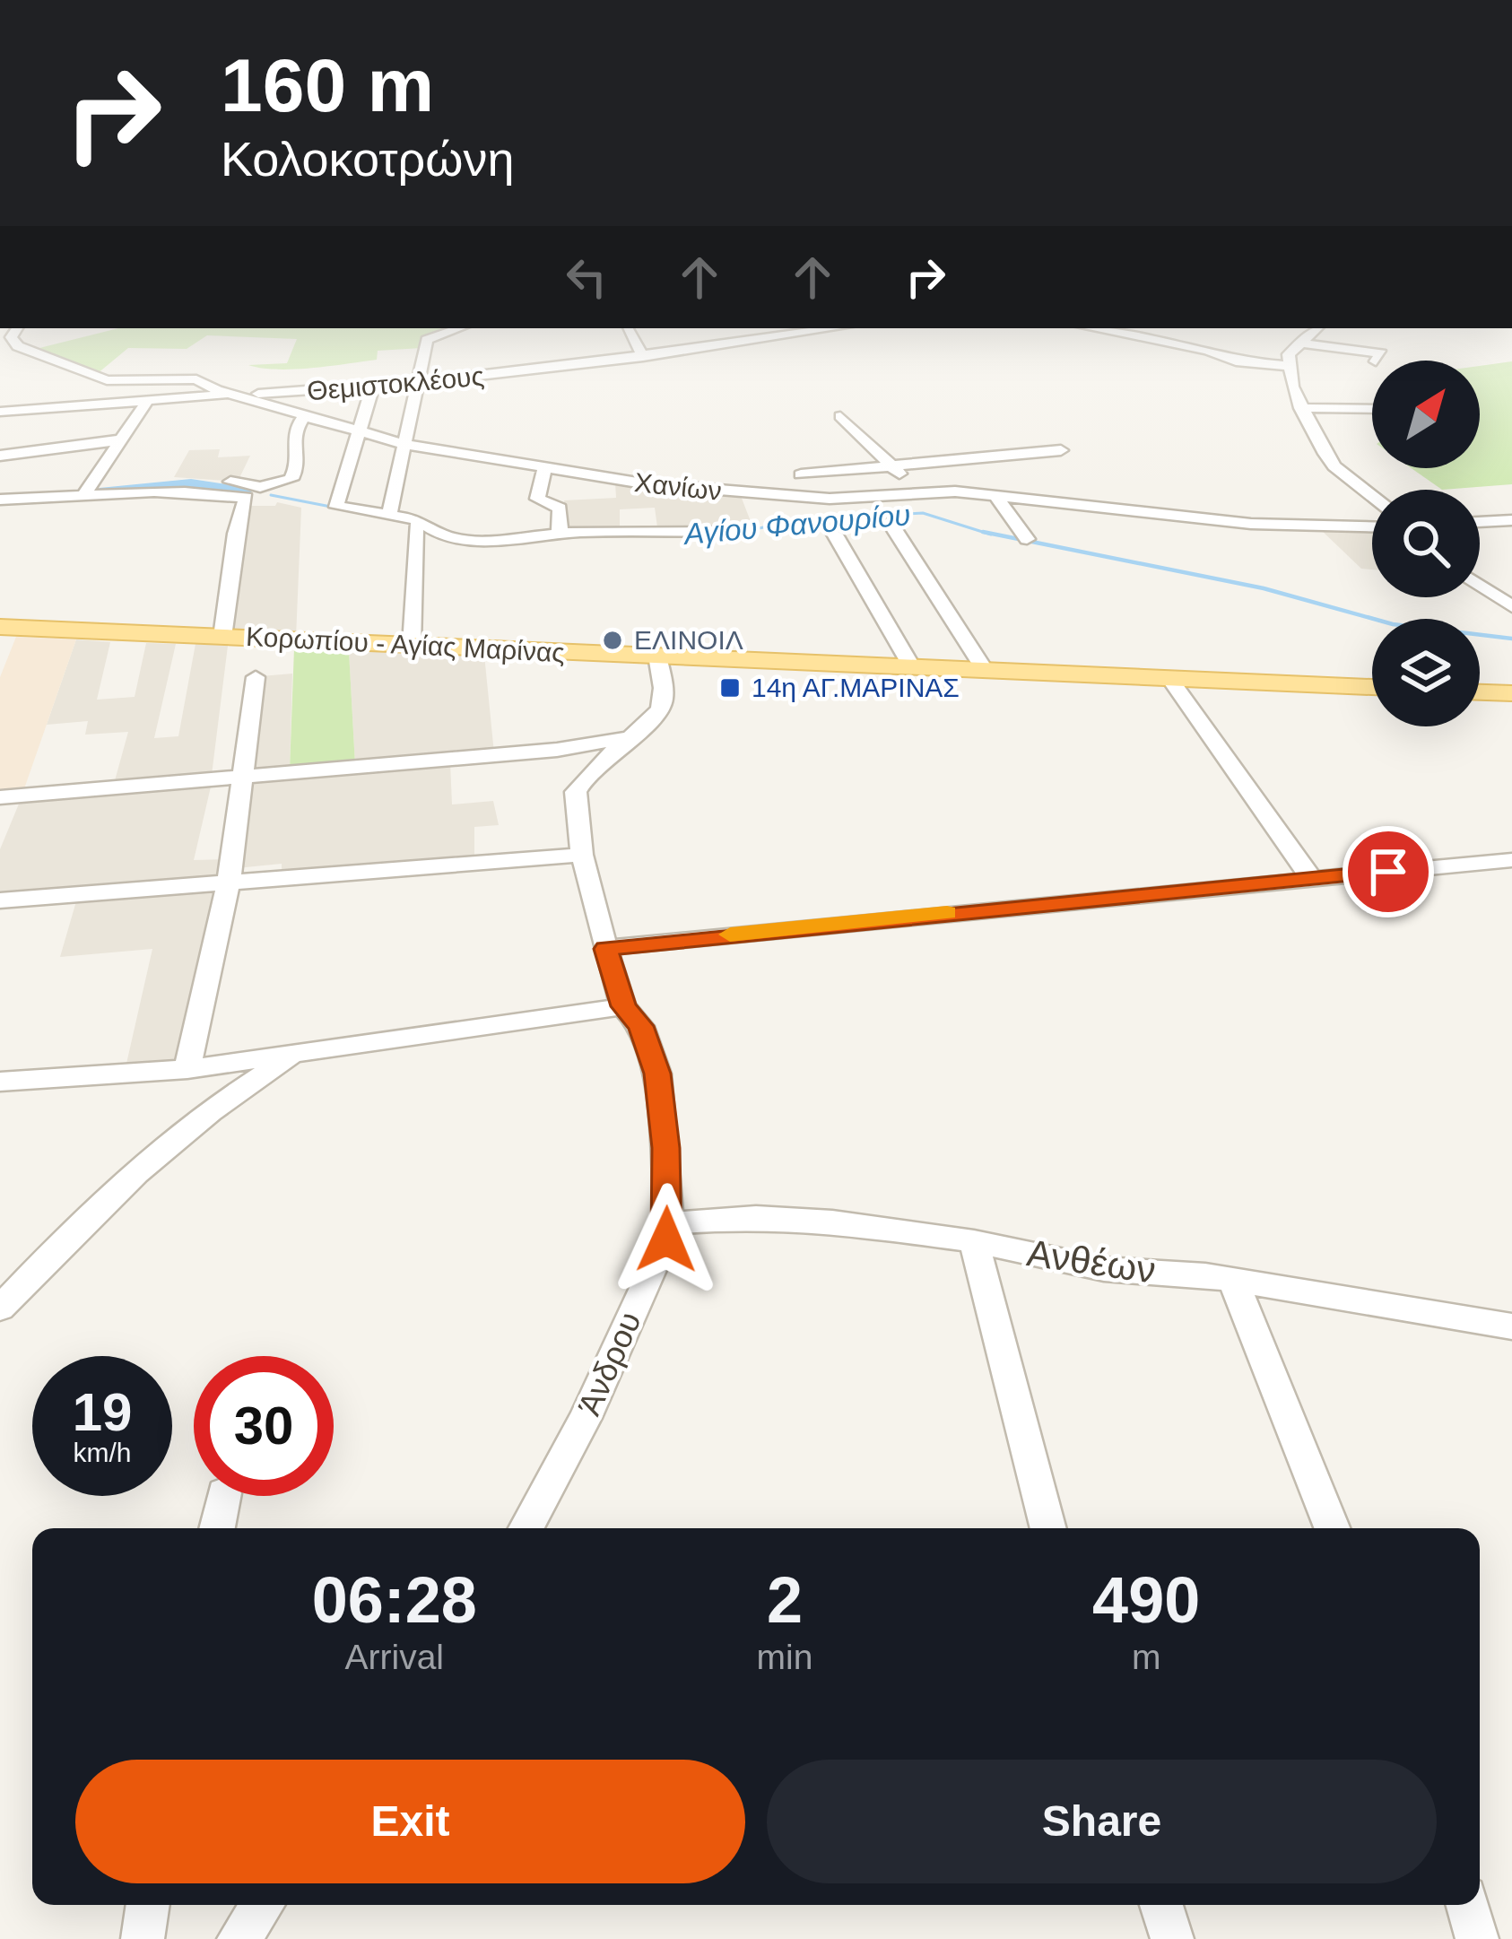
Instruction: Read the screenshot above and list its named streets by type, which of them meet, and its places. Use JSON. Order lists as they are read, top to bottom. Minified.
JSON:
{"streets":{"main road":["Κορωπίου - Αγίας Μαρίνας"],"street":["Θεμιστοκλέους","Χανίων","Ανθέων","Άνδρου"]},"crossings":[["Θεμιστοκλέους","Χανίων"],["Κορωπίου - Αγίας Μαρίνας","Άνδρου"],["Ανθέων","Άνδρου"]],"water":["Αγίου Φανουρίου"],"places":{"other":["ΕΛΙΝΟΙΛ"],"transit":["14η ΑΓ.ΜΑΡΙΝΑΣ"]},"north":"top right","page":{"turn":["160 m","Κολοκοτρώνη"],"speed":"19 km/h","limit":"30","eta":["06:28","Arrival","2","min","490","m"],"buttons":["Exit","Share"]}}
